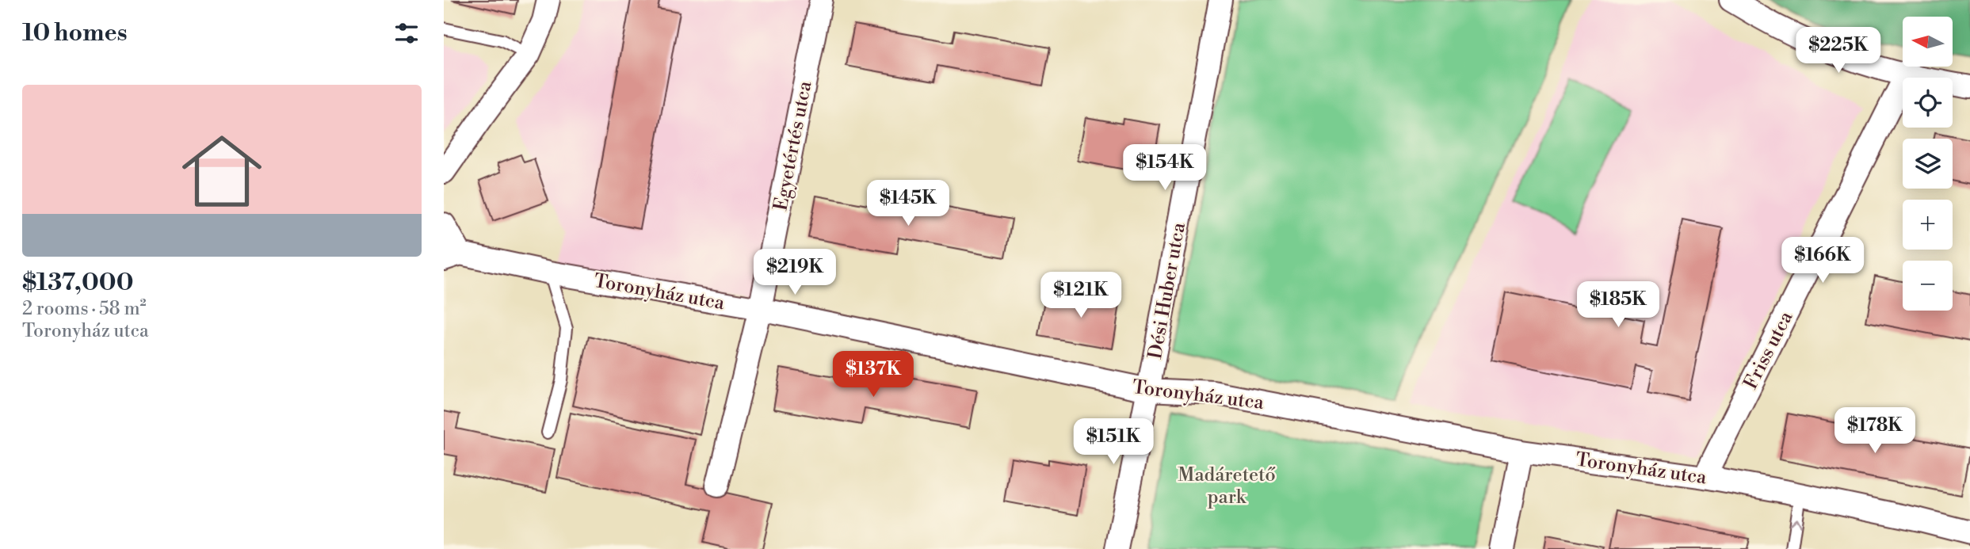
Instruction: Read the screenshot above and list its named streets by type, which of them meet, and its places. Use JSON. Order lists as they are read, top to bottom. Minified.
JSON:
{"streets":{"street":["Egyetértés utca","Dési Huber utca","Toronyház utca","Friss utca"]},"crossings":[["Egyetértés utca","Toronyház utca"],["Dési Huber utca","Toronyház utca"],["Toronyház utca","Friss utca"]],"parks":["Madáretető park"],"north":"left","page":{"heading":"10 homes","map_buttons":["+","−"],"price":["$225K","$154K","$145K","$166K","$219K","$121K","$185K","$137K","$178K","$151K"],"list":[{"name":"$137,000","note":"2 rooms · 58 m² · Toronyház utca"}]}}
